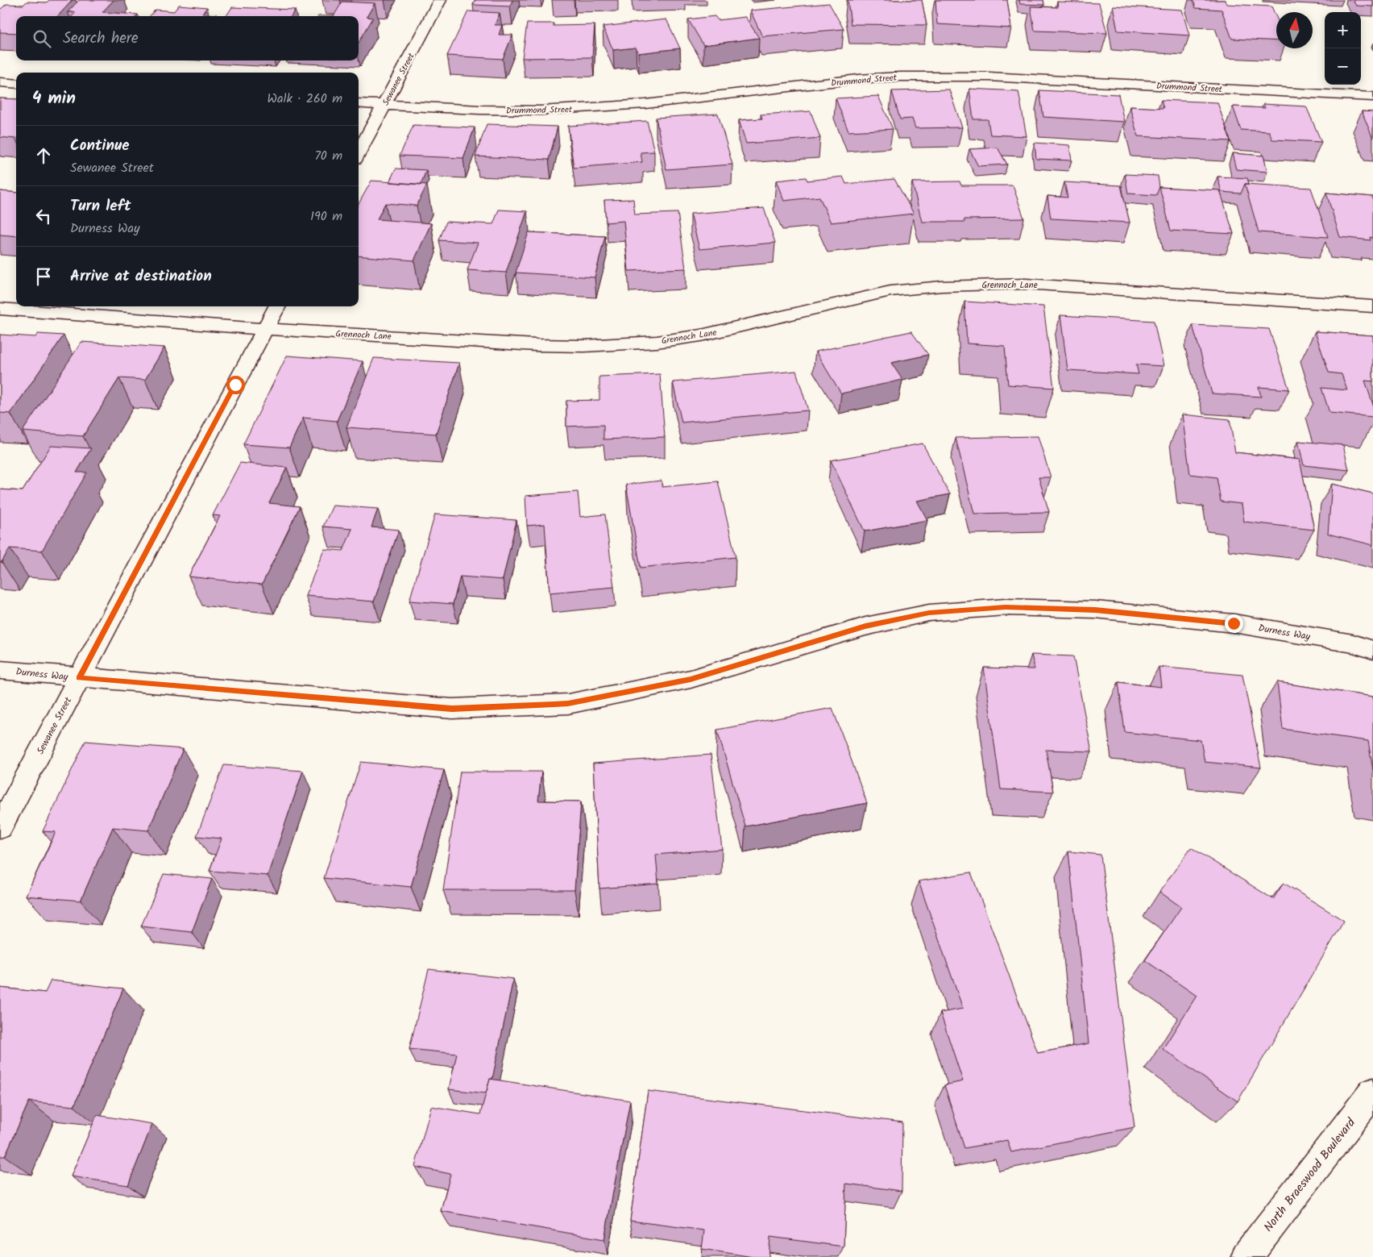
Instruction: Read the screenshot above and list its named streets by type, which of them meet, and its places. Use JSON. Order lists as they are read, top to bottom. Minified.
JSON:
{"streets":{"street":["Sewanee Street","Drummond Street","Grennoch Lane","Durness Way","North Braeswood Boulevard"]},"crossings":[["Sewanee Street","Drummond Street"],["Sewanee Street","Grennoch Lane"],["Sewanee Street","Durness Way"]],"north":"top","page":{"map_buttons":["+","−"],"search":"Search here","heading":["4 min","Walk · 260 m"],"list":[["Continue","Sewanee Street","70 m"],["Turn left","Durness Way","190 m"],"Arrive at destination"]}}
